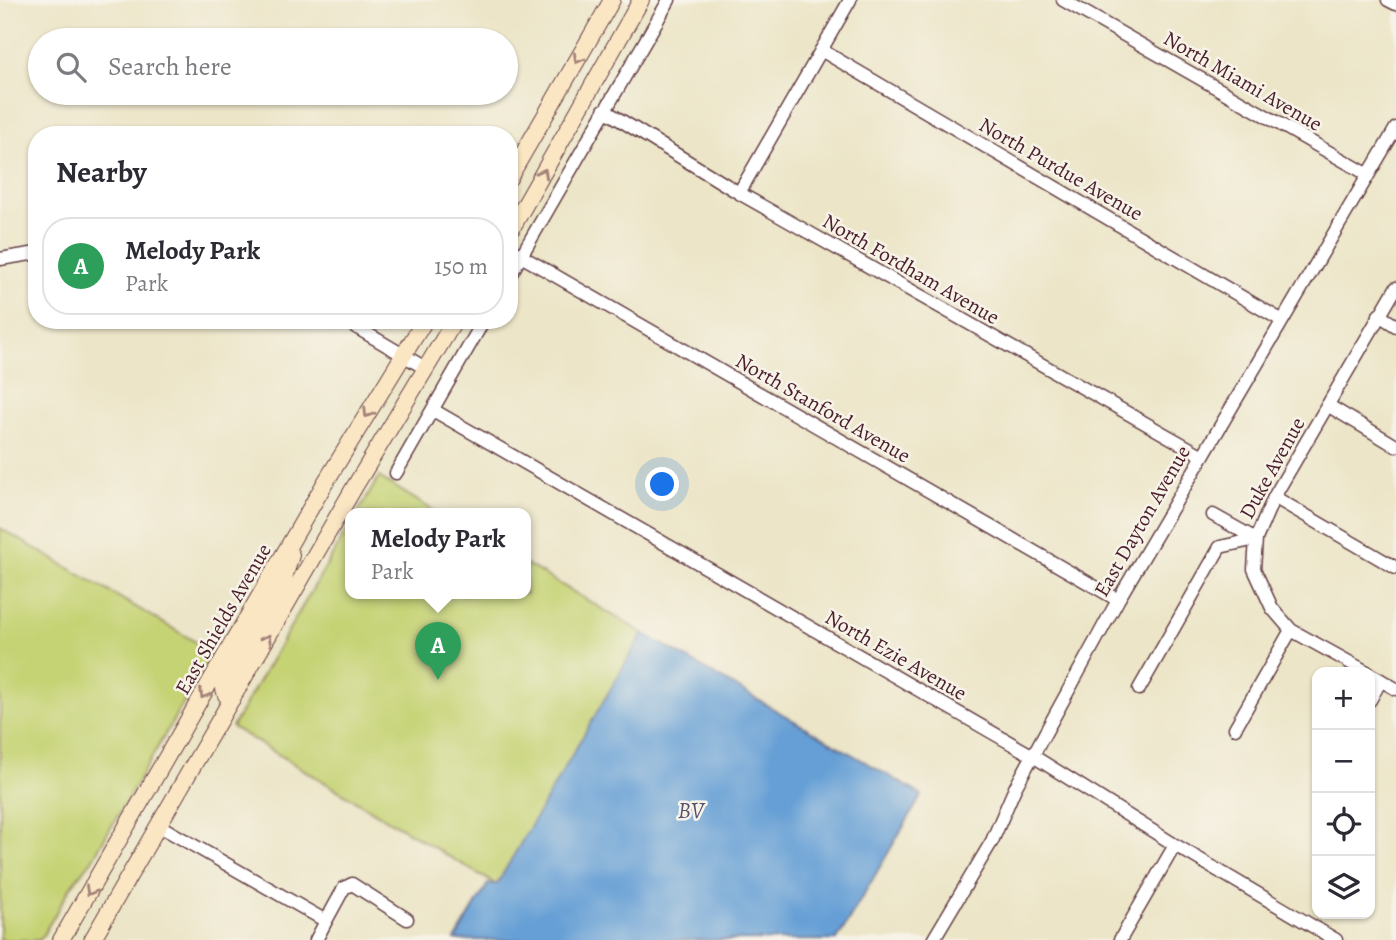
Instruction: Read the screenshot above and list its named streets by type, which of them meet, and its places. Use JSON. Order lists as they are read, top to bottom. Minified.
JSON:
{"streets":{"main road":["East Shields Avenue"],"street":["North Miami Avenue","North Purdue Avenue","North Fordham Avenue","North Stanford Avenue","Duke Avenue","East Dayton Avenue","North Ezie Avenue"]},"crossings":[["North Miami Avenue","East Dayton Avenue"],["North Purdue Avenue","East Dayton Avenue"],["North Fordham Avenue","East Dayton Avenue"],["North Stanford Avenue","East Dayton Avenue"],["East Dayton Avenue","North Ezie Avenue"]],"water":["BV"],"page":{"search":"Search here","heading":"Nearby","list":[{"mark":"A","name":"Melody Park","note":"Park","value":"150 m"}],"popup":["Melody Park","Park"],"pins":"A","map_buttons":["+","−"]}}
